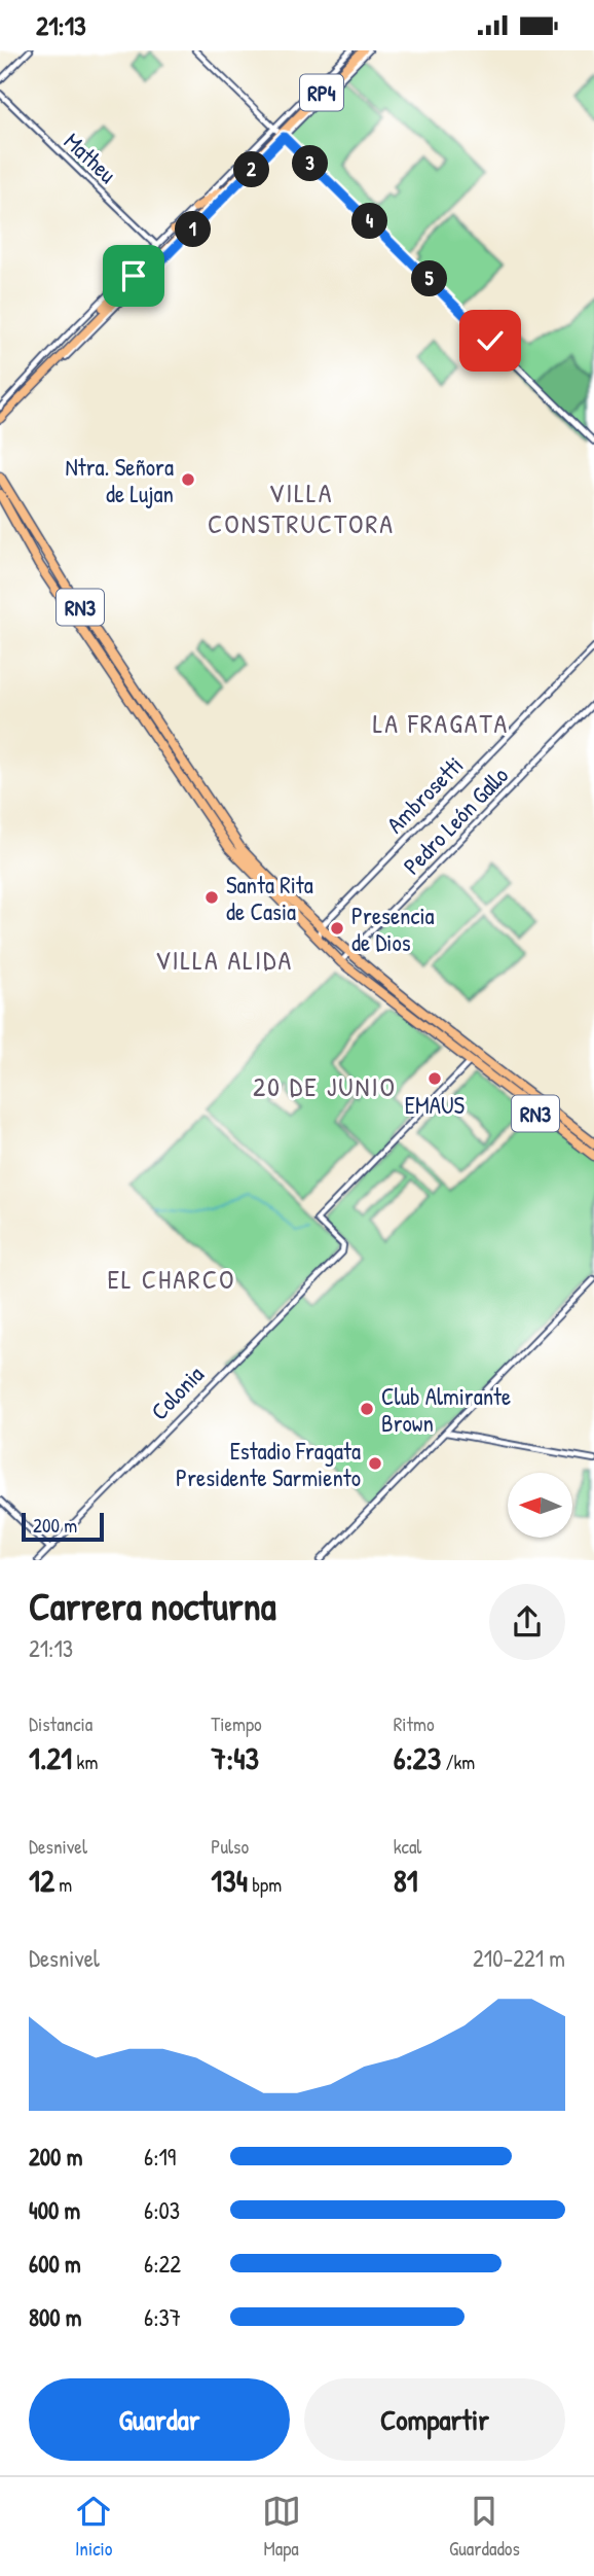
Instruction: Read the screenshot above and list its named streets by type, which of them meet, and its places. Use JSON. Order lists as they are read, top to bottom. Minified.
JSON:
{"streets":{"highway":["RN3"],"main road":["RP4"],"street":["Matheu","Ambrosetti","Pedro León Gallo","Colonia"]},"crossings":[["RN3","Ambrosetti"],["RN3","Pedro León Gallo"],["RN3","Colonia"]],"districts":["VILLA CONSTRUCTORA","LA FRAGATA","VILLA ALIDA","20 DE JUNIO","EL CHARCO"],"places":["Ntra. Señora de Lujan","Santa Rita de Casia","Presencia de Dios","EMAUS","Club Almirante Brown","Estadio Fragata Presidente Sarmiento"],"scale_bar":"200 m","north":"left","page":{"status":"21:13","pins":["3","2","4","1","5"],"scale":"200 m","heading":["Carrera nocturna","21:13"],"stats":[["Distancia","1.21 km"],["Tiempo","7:43"],["Ritmo","6:23 /km"],["Desnivel","12 m"],["Pulso","134 bpm"],["kcal","81"]],"chart":["Desnivel","210–221 m"],"list":[{"name":"200 m","note":"6:19"},{"name":"400 m","note":"6:03"},{"name":"600 m","note":"6:22"},{"name":"800 m","note":"6:37"}],"buttons":["Guardar","Compartir"],"tabs":["Inicio","Mapa","Guardados"]}}
